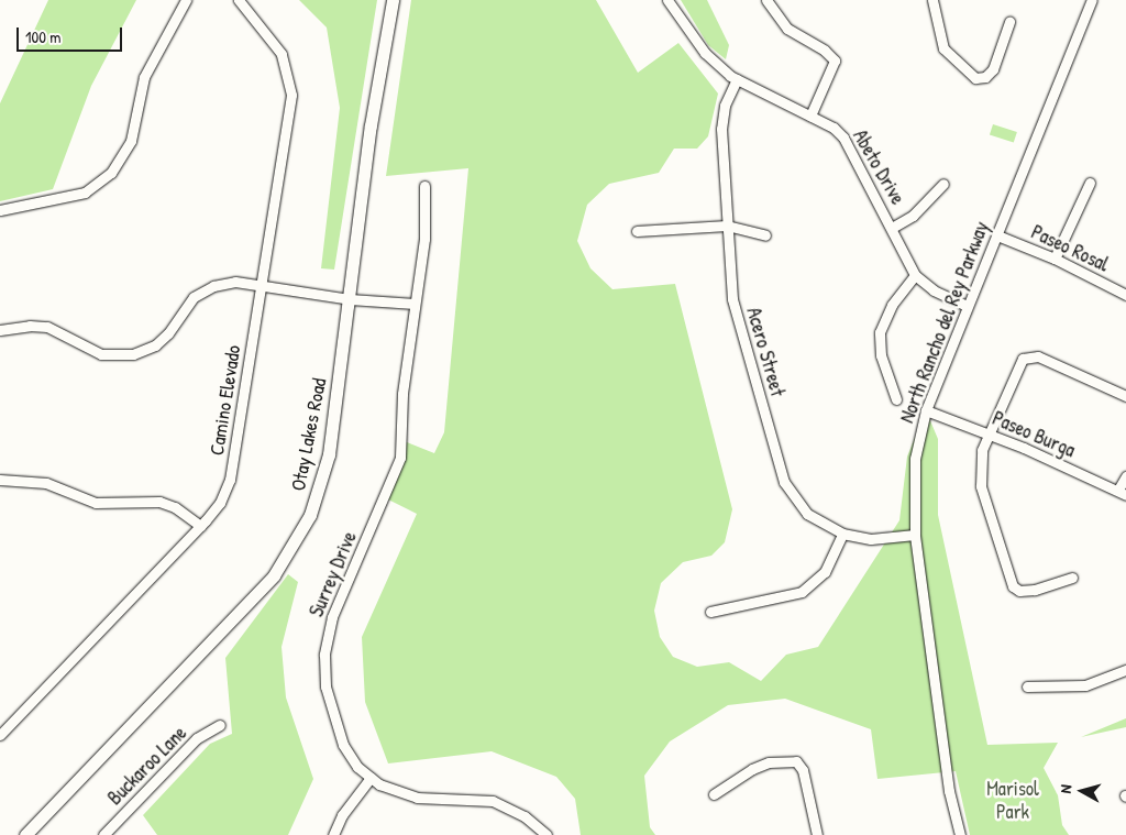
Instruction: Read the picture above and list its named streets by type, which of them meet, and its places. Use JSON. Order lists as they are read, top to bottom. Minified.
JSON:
{"streets":{"main road":["Otay Lakes Road"],"street":["Abeto Drive","Paseo Rosal","North Rancho del Rey Parkway","Acero Street","Camino Elevado","Paseo Burga","Surrey Drive","Buckaroo Lane"]},"crossings":[["Abeto Drive","North Rancho del Rey Parkway"],["Abeto Drive","Acero Street"],["Paseo Rosal","North Rancho del Rey Parkway"],["North Rancho del Rey Parkway","Acero Street"],["North Rancho del Rey Parkway","Paseo Burga"]],"parks":["Marisol Park"],"scale_bar":"100 m","north":"left"}
